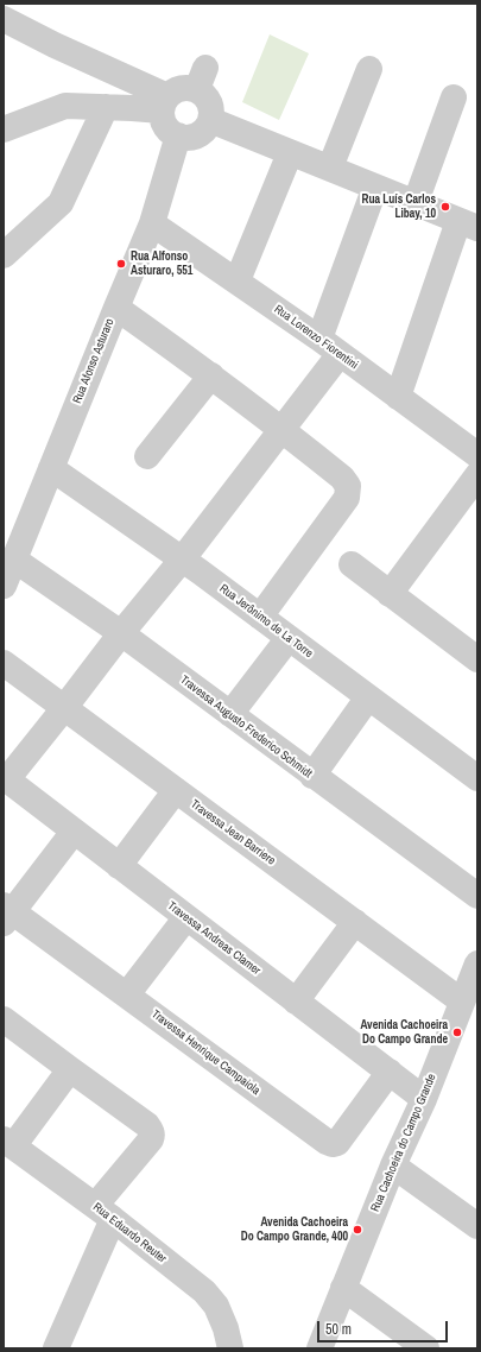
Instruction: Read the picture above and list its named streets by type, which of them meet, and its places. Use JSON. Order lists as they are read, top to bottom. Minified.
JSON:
{"streets":{"street":["Rua Lorenzo Fiorentini","Rua Afonso Asturaro","Rua Jerônimo de La Torre","Travessa Augusto Frederico Schmidt","Travessa Jean Barriere","Travessa Andreas Clamer","Travessa Henrique Campaiola","Rua Cachoeira do Campo Grande","Rua Eduardo Reuter"]},"crossings":[["Rua Lorenzo Fiorentini","Rua Afonso Asturaro"],["Rua Afonso Asturaro","Rua Jerônimo de La Torre"],["Rua Afonso Asturaro","Travessa Augusto Frederico Schmidt"],["Travessa Jean Barriere","Rua Cachoeira do Campo Grande"],["Travessa Andreas Clamer","Travessa Henrique Campaiola"],["Travessa Andreas Clamer","Rua Cachoeira do Campo Grande"]],"places":["Rua Luís Carlos Libay, 10","Rua Alfonso Asturaro, 551","Avenida Cachoeira Do Campo Grande","Avenida Cachoeira Do Campo Grande, 400"],"scale_bar":"50 m"}
